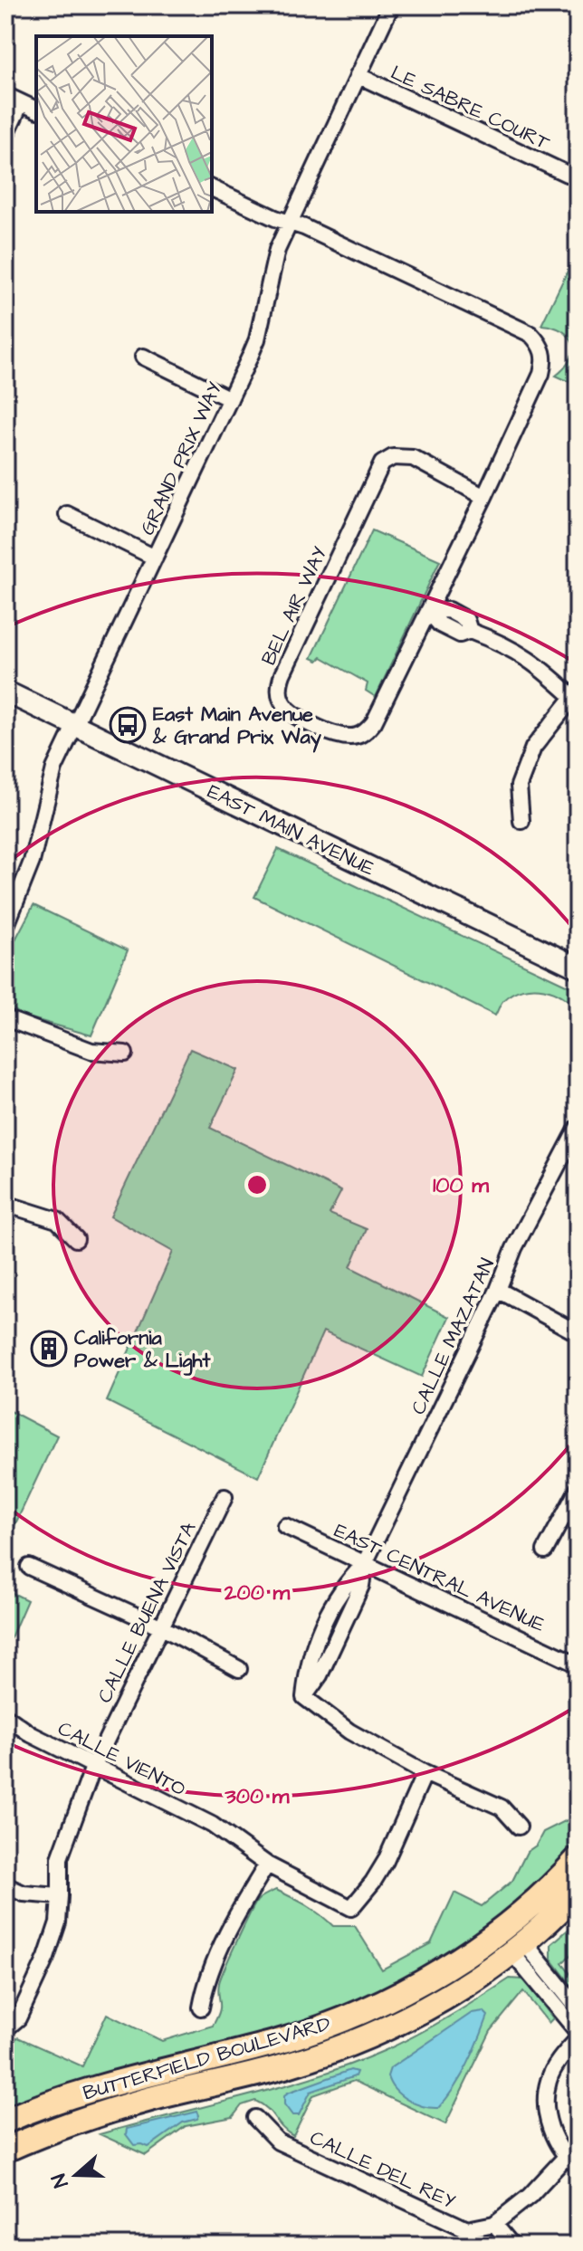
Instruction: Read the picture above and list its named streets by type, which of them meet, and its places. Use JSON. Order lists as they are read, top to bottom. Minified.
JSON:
{"streets":{"main road":["EAST MAIN AVENUE","BUTTERFIELD BOULEVARD"],"street":["LE SABRE COURT","GRAND PRIX WAY","BEL AIR WAY","CALLE MAZATAN","EAST CENTRAL AVENUE","CALLE BUENA VISTA","CALLE VIENTO","CALLE DEL REY"]},"crossings":[["LE SABRE COURT","GRAND PRIX WAY"],["GRAND PRIX WAY","BEL AIR WAY"],["GRAND PRIX WAY","EAST MAIN AVENUE"],["CALLE MAZATAN","EAST CENTRAL AVENUE"],["CALLE MAZATAN","CALLE VIENTO"],["CALLE BUENA VISTA","CALLE VIENTO"]],"places":{"bus stop":["East Main Avenue & Grand Prix Way"],"building":["California Power & Light"]},"north":"left","rings":["100 m","200 m","300 m"]}
